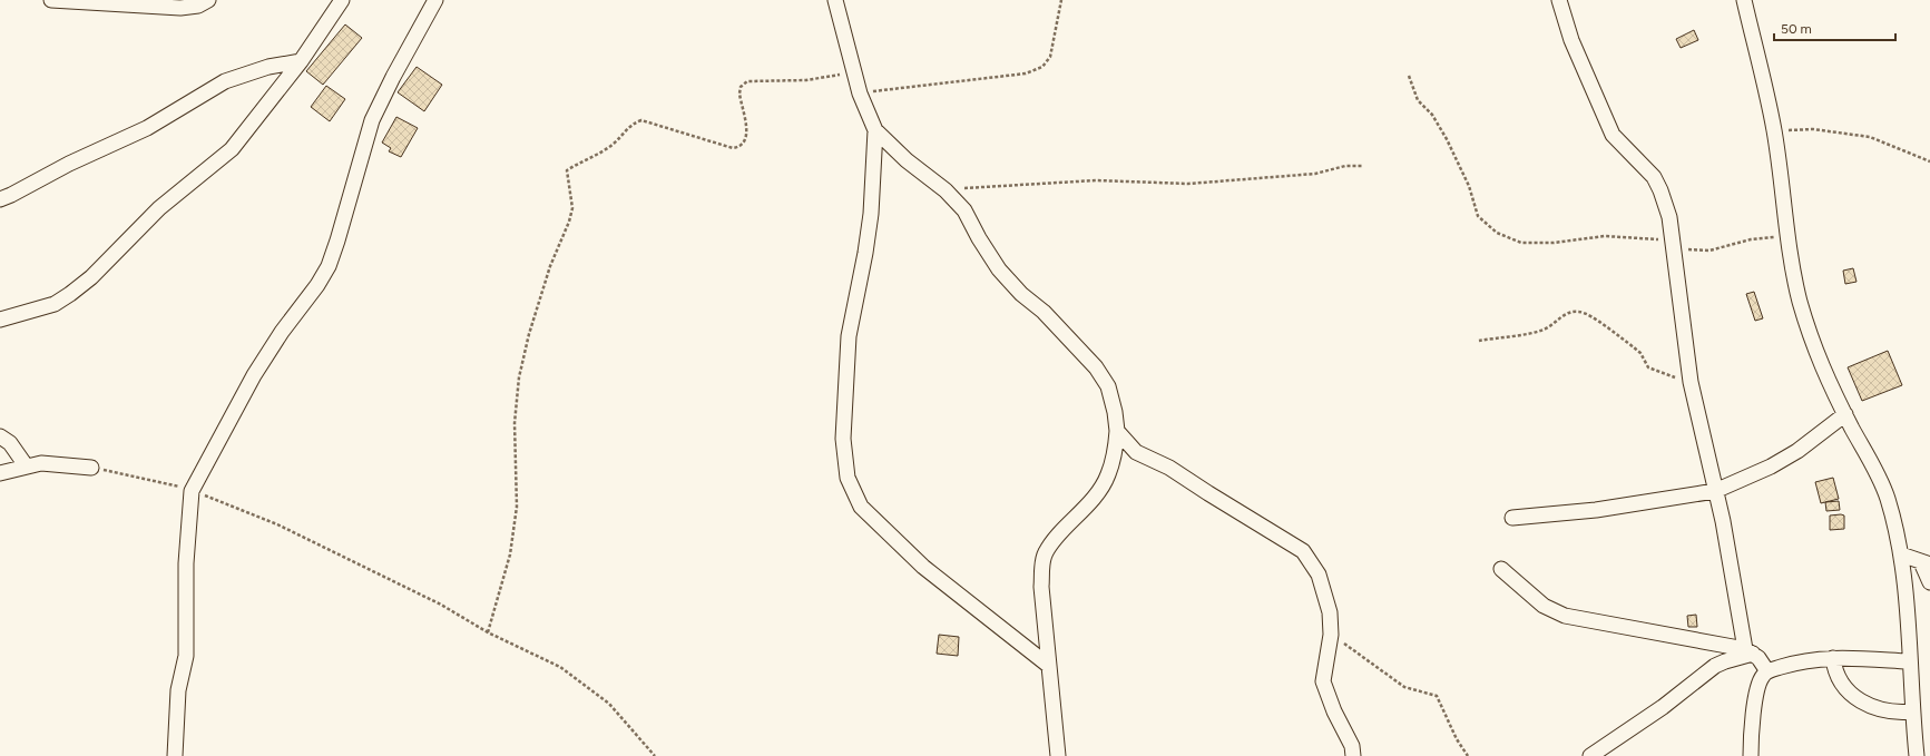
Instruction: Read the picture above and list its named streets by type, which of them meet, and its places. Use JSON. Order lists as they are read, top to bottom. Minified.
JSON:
{"scale_bar":"50 m"}
